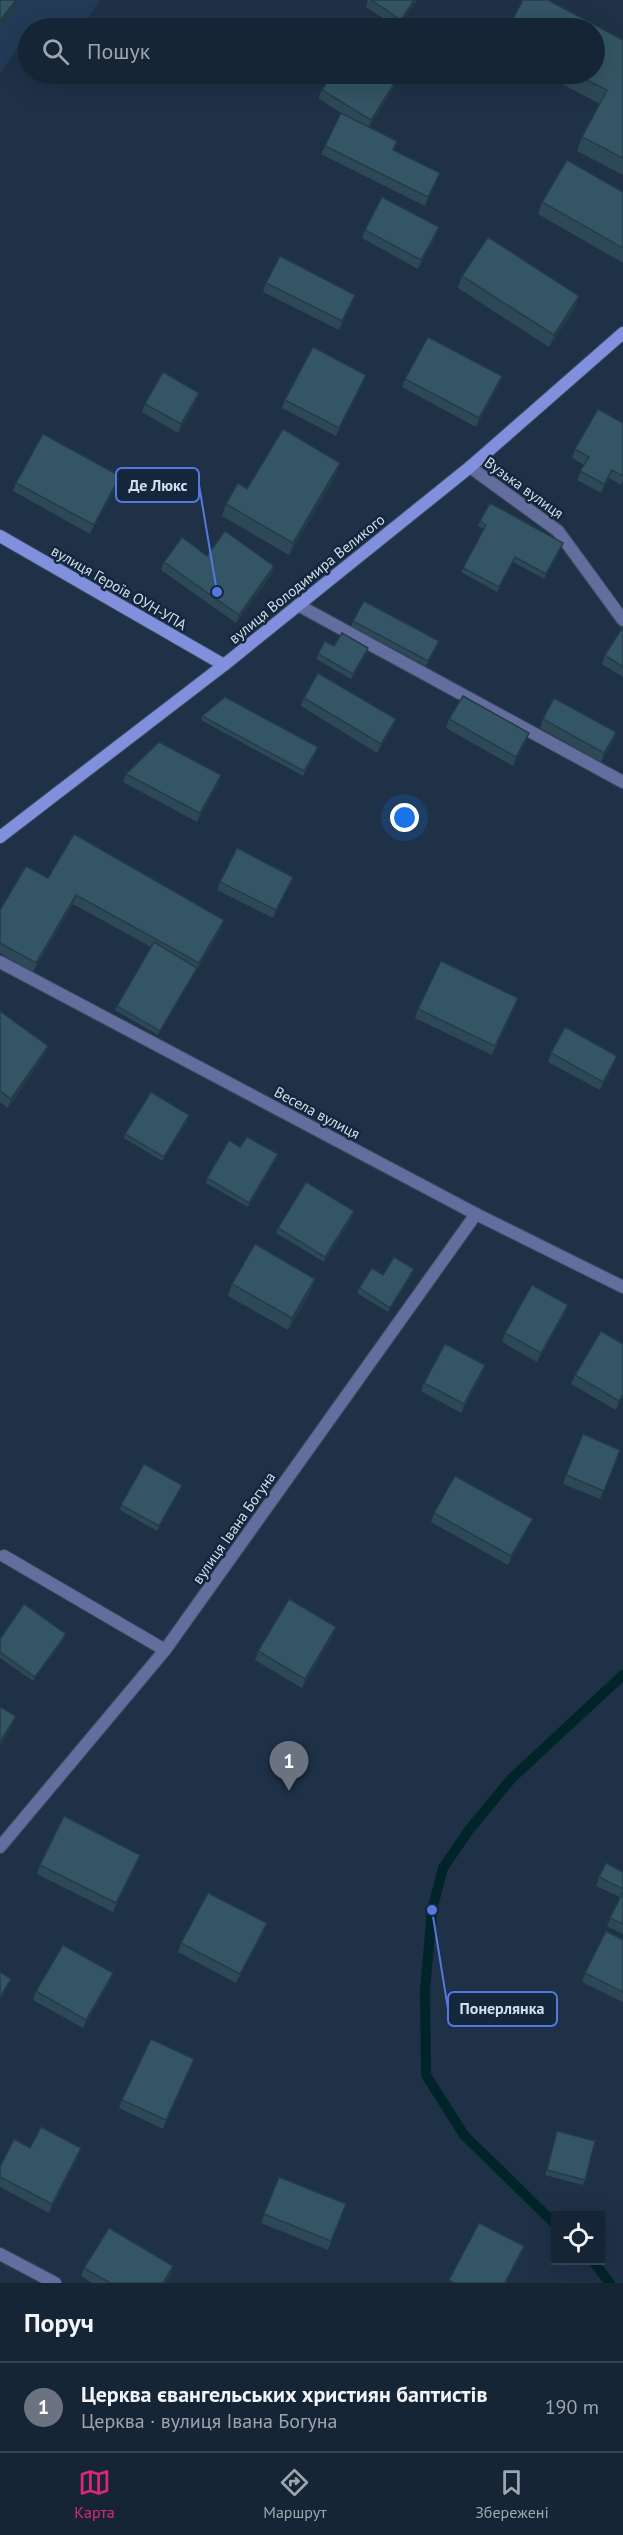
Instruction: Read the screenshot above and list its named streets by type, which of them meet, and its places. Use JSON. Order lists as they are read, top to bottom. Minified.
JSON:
{"streets":{"street":["Вузька вулиця","вулиця Володимира Великого","вулиця Героїв ОУН-УПА","Весела вулиця","вулиця Івана Богуна"]},"crossings":[["Вузька вулиця","вулиця Володимира Великого"],["вулиця Володимира Великого","вулиця Героїв ОУН-УПА"],["Весела вулиця","вулиця Івана Богуна"]],"places":["Де Люкс","Понерлянка"],"page":{"search":"Пошук","pins":"1","heading":"Поруч","list":[{"mark":"1","name":"Церква євангельських християн баптистів","note":"Церква · вулиця Івана Богуна","value":"190 m"}],"nav":["Карта","Маршрут","Збережені"]}}
